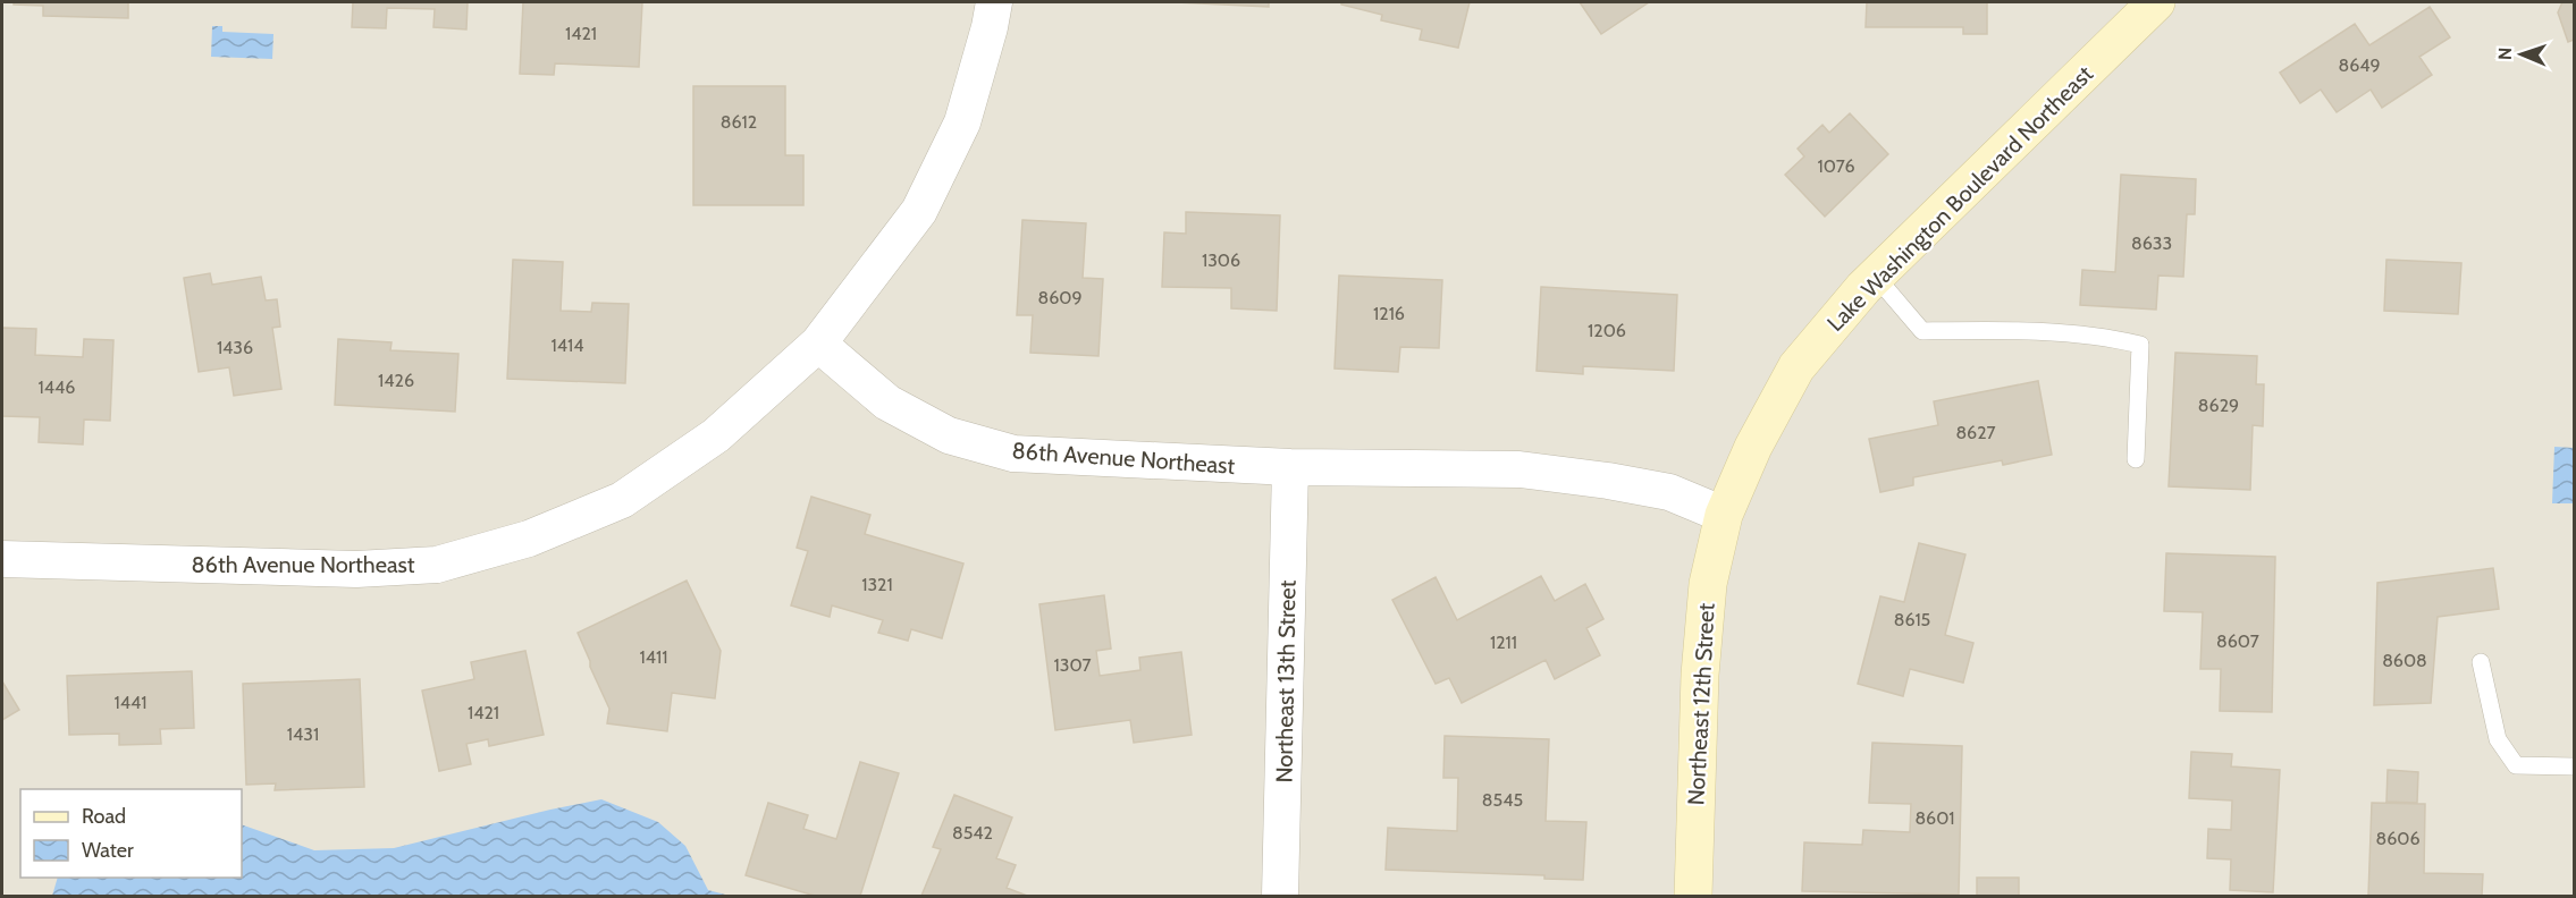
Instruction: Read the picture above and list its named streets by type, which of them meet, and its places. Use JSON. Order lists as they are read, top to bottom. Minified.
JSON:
{"streets":{"main road":["Lake Washington Boulevard Northeast","Northeast 12th Street"],"street":["86th Avenue Northeast","Northeast 13th Street"]},"crossings":[["Lake Washington Boulevard Northeast","86th Avenue Northeast"],["Lake Washington Boulevard Northeast","Northeast 12th Street"],["86th Avenue Northeast","Northeast 13th Street"],["86th Avenue Northeast","Northeast 12th Street"]],"house_numbers":["1421","8649","8612","1076","8633","1306","8609","1216","1206","1414","1436","1426","1446","8629","8627","1321","8615","8607","1211","1411","8608","1307","1441","1421","1431","8545","8601","8542","8606"],"legend":["Road","Water"],"north":"left"}
